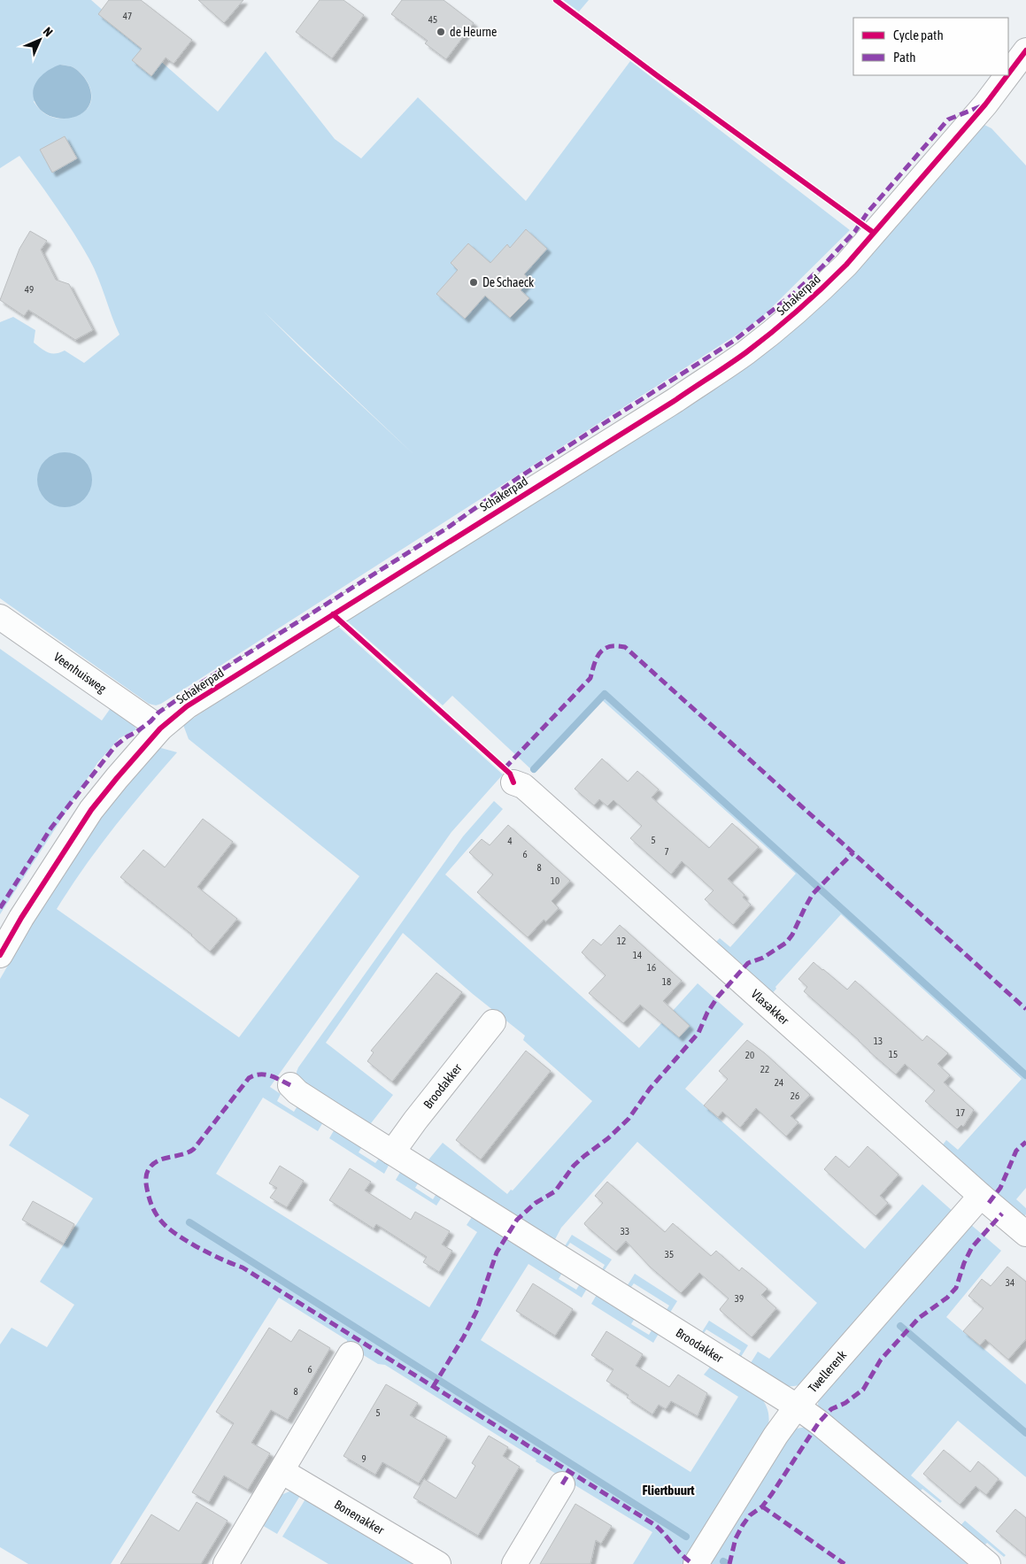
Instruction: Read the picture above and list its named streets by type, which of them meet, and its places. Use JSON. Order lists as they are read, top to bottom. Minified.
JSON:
{"streets":{"street":["Schakerpad","Veenhuisweg","Vlasakker","Broodakker","Twellerenk","Bonenakker"]},"crossings":[["Schakerpad","Veenhuisweg"],["Vlasakker","Twellerenk"],["Broodakker","Twellerenk"]],"districts":["Fliertbuurt"],"places":["de Heurne","De Schaeck"],"house_numbers":["47","45","49","5","4","7","6","8","10","12","14","16","18","13","15","20","22","24","26","17","33","35","34","39","6","8","5","9"],"legend":["Cycle path","Path"],"north":"top right"}
